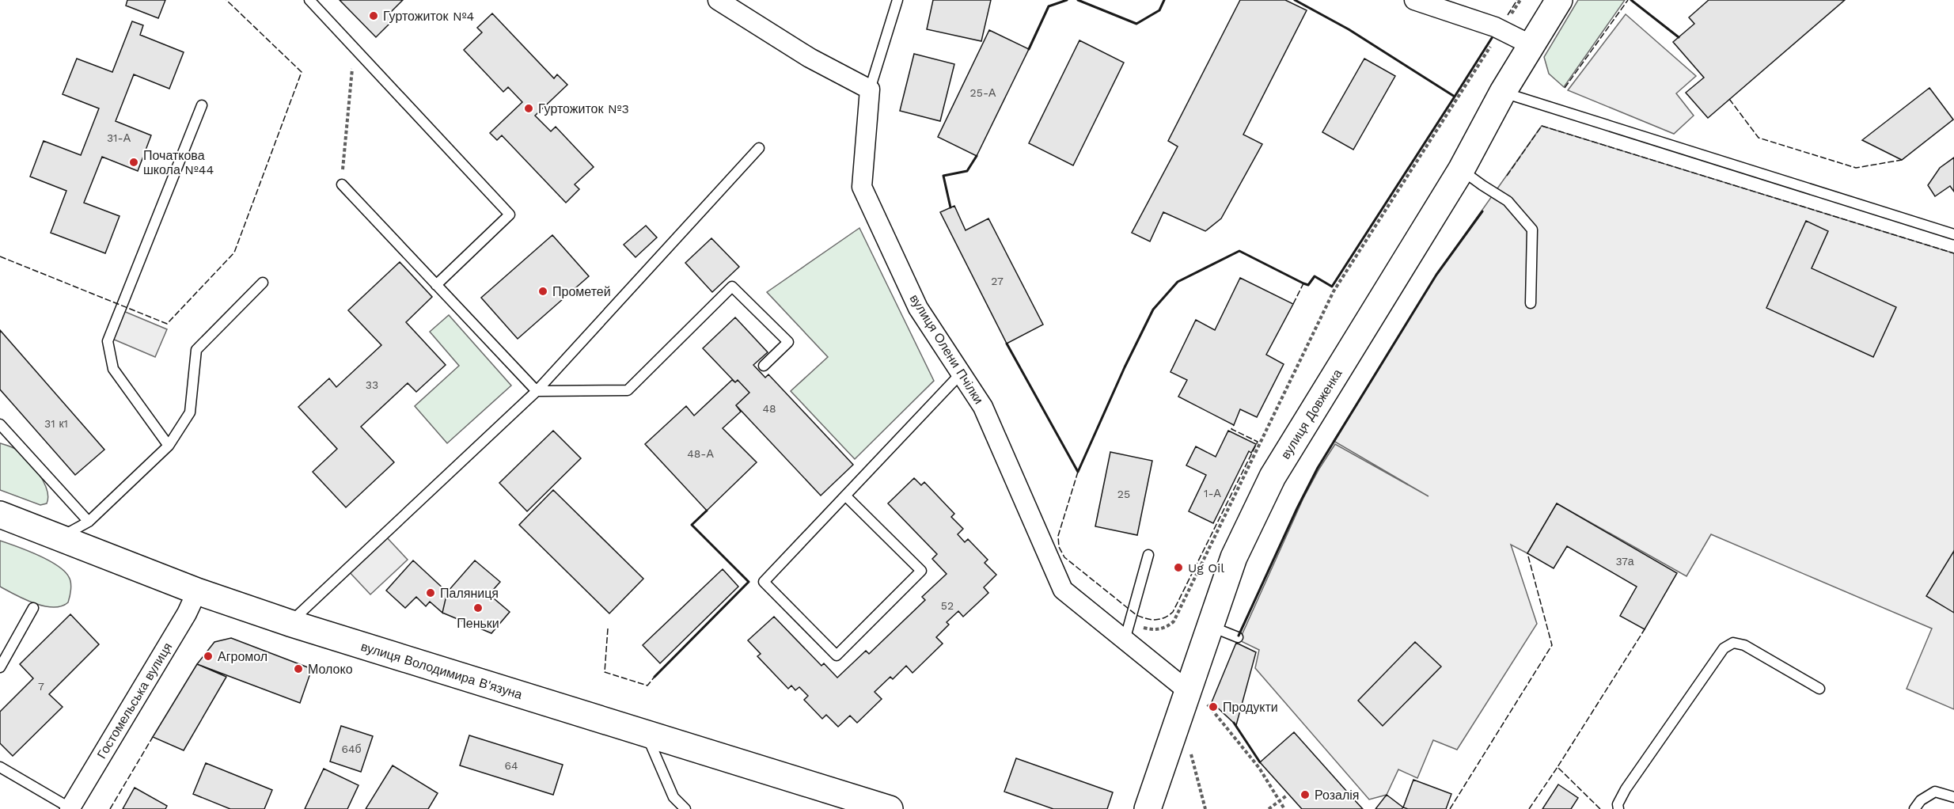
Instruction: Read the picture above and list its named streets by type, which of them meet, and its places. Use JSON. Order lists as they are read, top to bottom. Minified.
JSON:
{"streets":{"main road":["вулиця Довженка","вулиця Володимира В'язуна"],"street":["вулиця Олени Пчілки","Гостомельська вулиця"]},"crossings":[["вулиця Олени Пчілки","вулиця Довженка"],["вулиця Володимира В'язуна","Гостомельська вулиця"]],"places":["Гуртожиток №4","Гуртожиток №3","Початкова школа №44","Прометей","Ug Oil","Паляниця","Пеньки","Агромол","Молоко","Продукти","Розалія"],"house_numbers":["25-А","31-А","27","33","48","31 к1","48-А","1-А","25","37а","52","7","64б","64"]}
